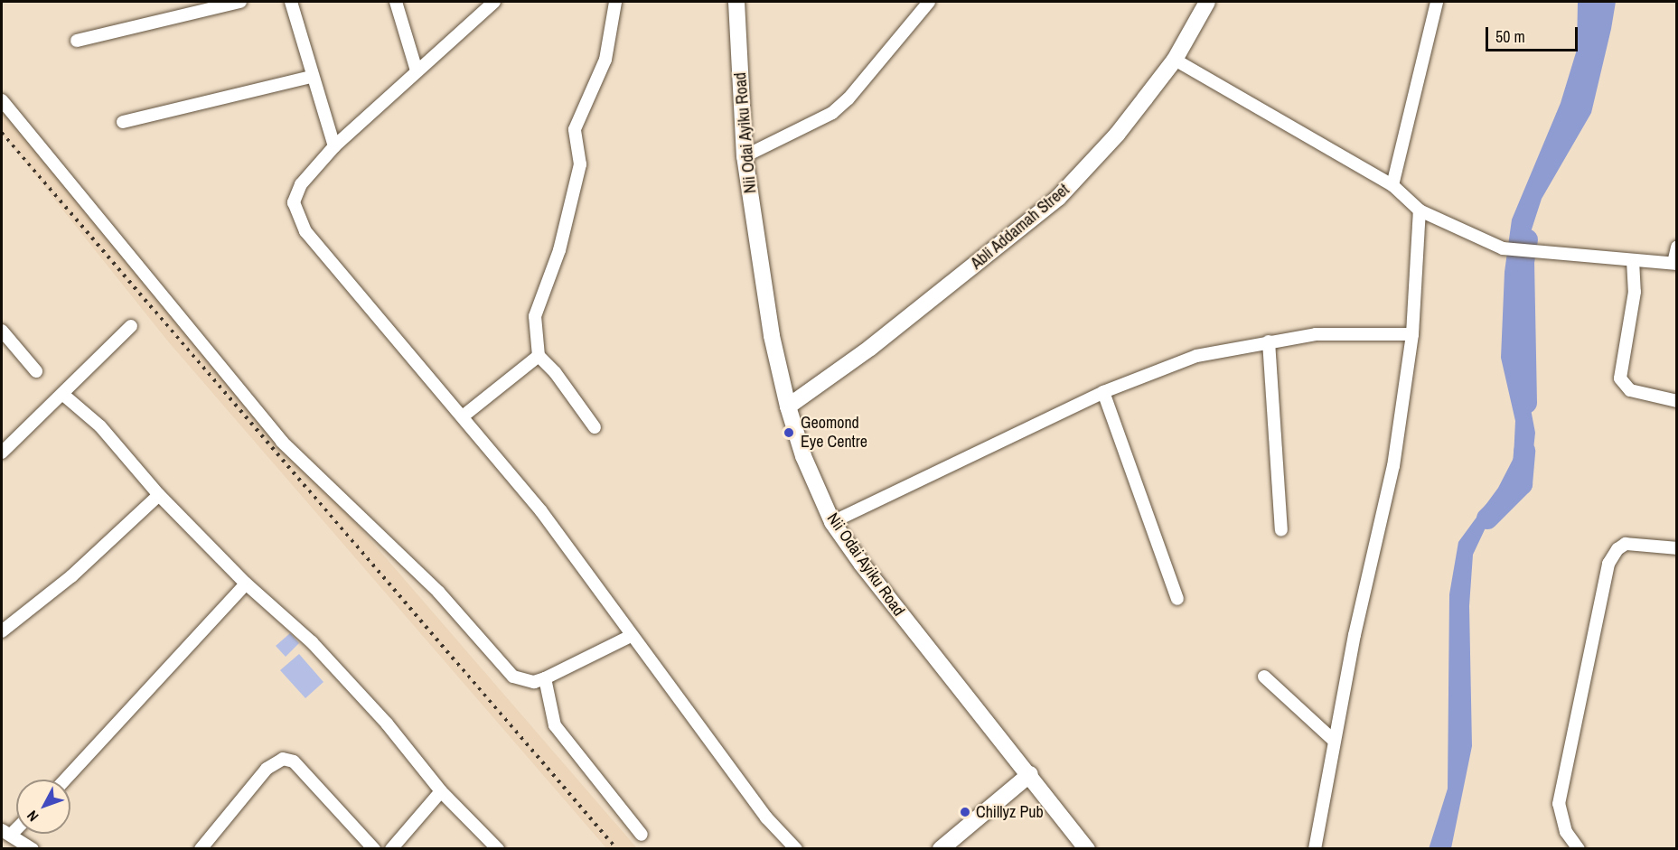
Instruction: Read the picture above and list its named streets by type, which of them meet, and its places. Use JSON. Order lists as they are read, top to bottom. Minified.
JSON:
{"streets":{"street":["Nii Odai Ayiku Road","Abli Addamah Street"]},"crossings":[["Nii Odai Ayiku Road","Abli Addamah Street"]],"places":["Geomond Eye Centre","Chillyz Pub"],"scale_bar":"50 m","north":"bottom left"}
